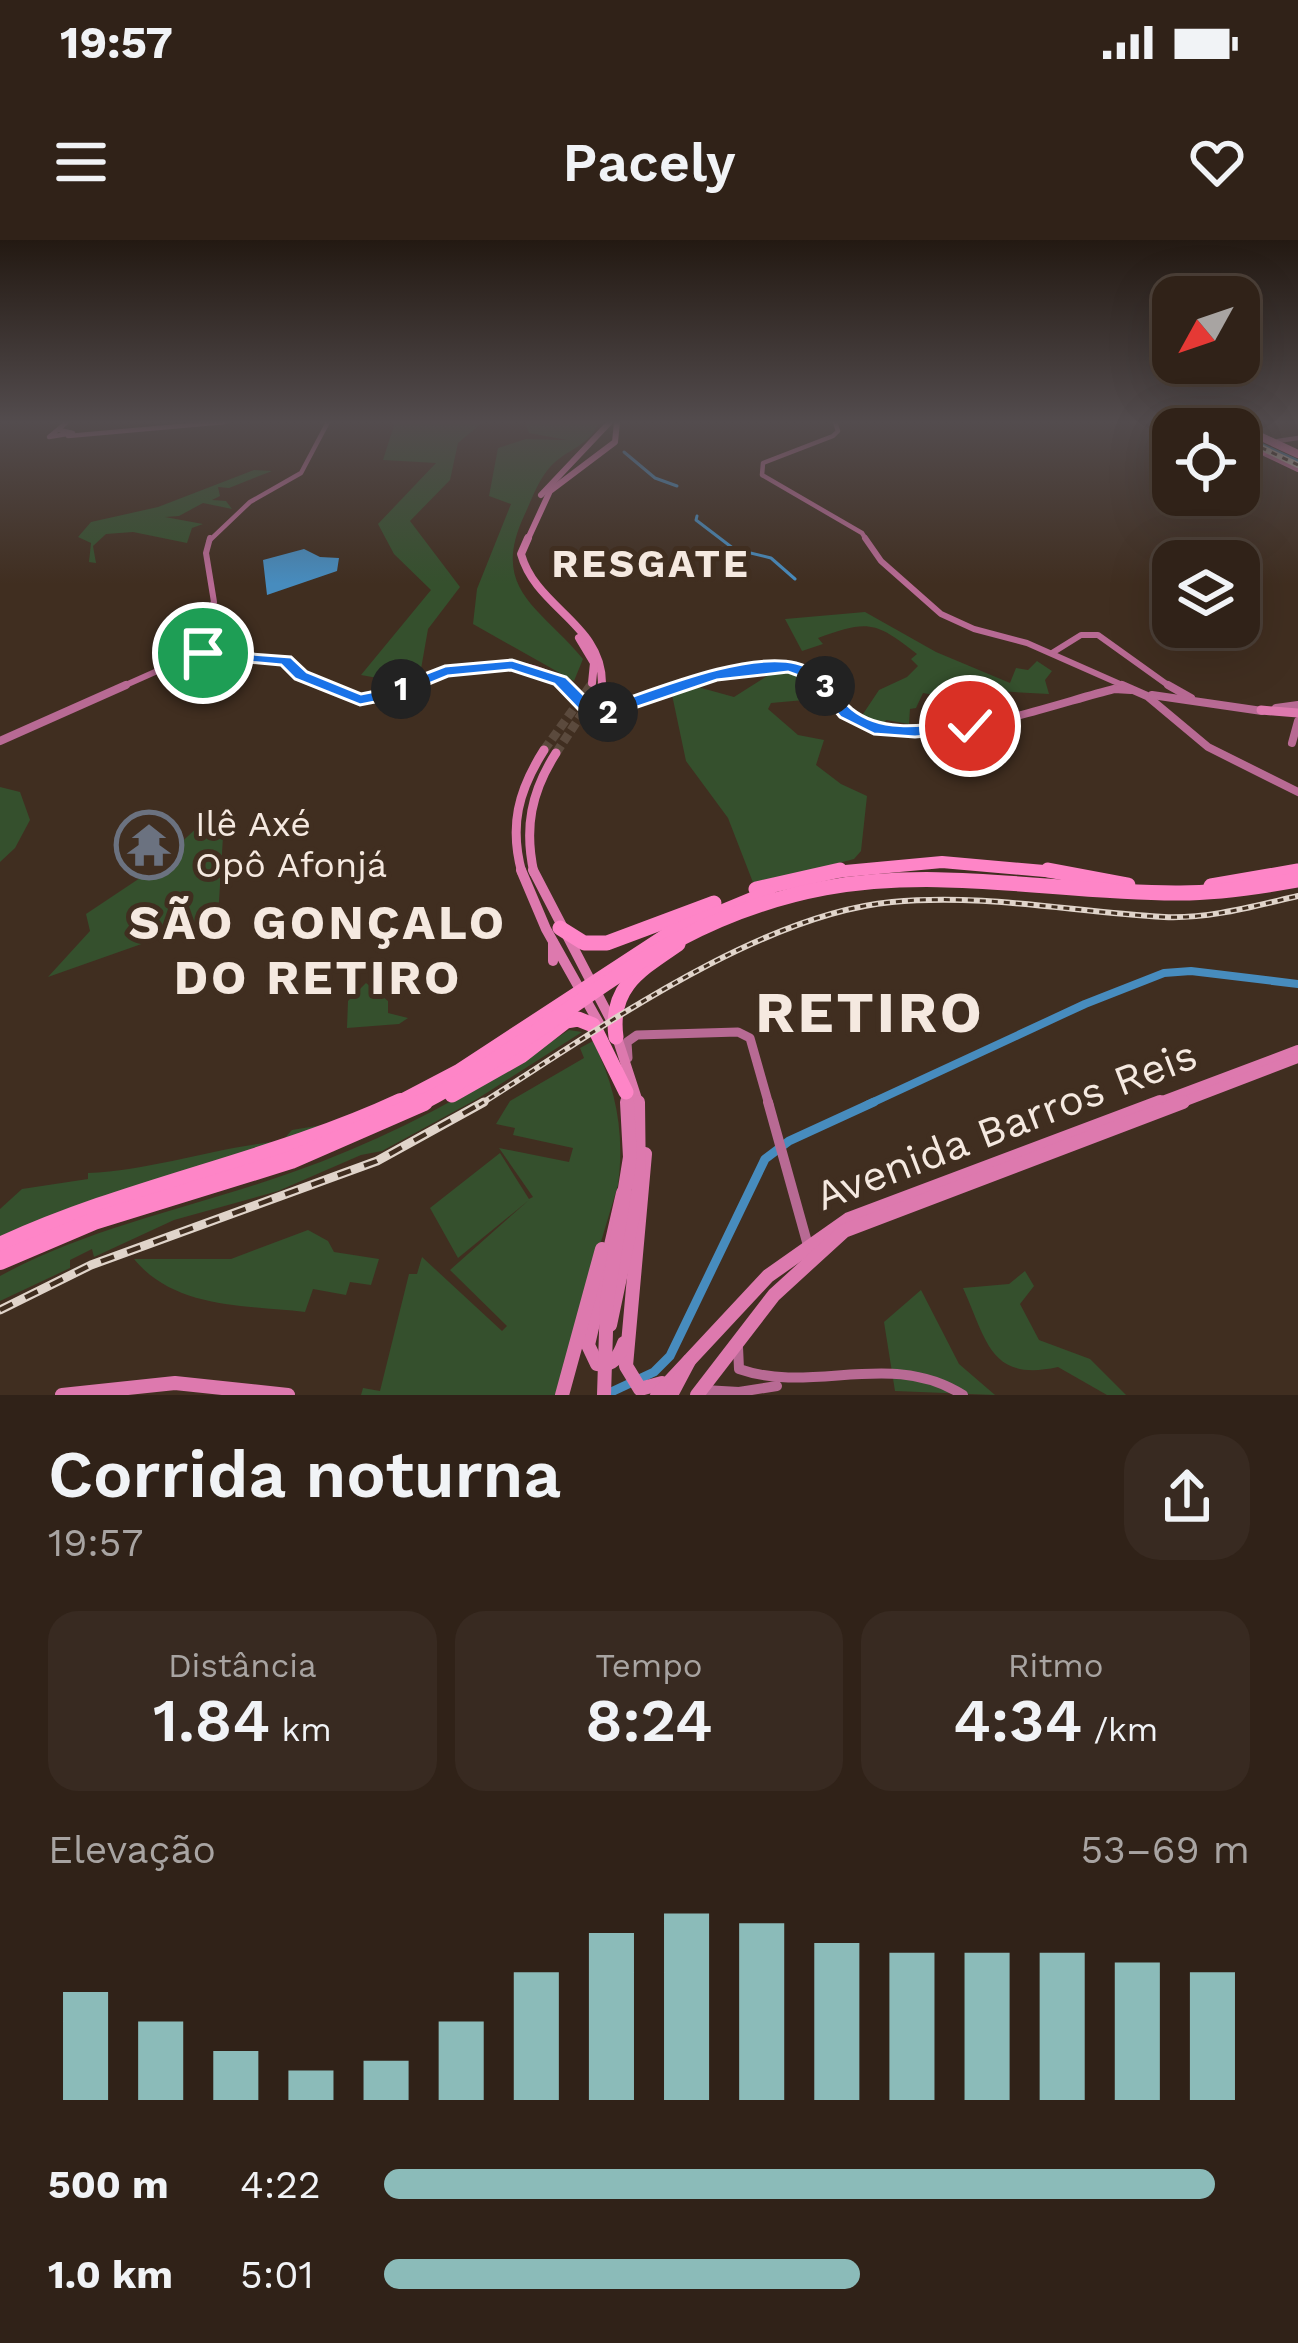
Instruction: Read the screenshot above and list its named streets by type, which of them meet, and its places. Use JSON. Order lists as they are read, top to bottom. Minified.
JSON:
{"streets":{"main road":["Avenida Barros Reis"]},"districts":["RESGATE","SÃO GONÇALO DO RETIRO","RETIRO"],"places":{"temple":["Ilê Axé Opô Afonjá"]},"north":"bottom left","page":{"status":"19:57","header":"Pacely","pins":["3","1","2"],"heading":["Corrida noturna","19:57"],"stats":[["Distância","1.84 km"],["Tempo","8:24"],["Ritmo","4:34 /km"]],"chart":["Elevação","53–69 m"],"list":[{"name":"500 m","note":"4:22"},{"name":"1.0 km","note":"5:01"}]}}
